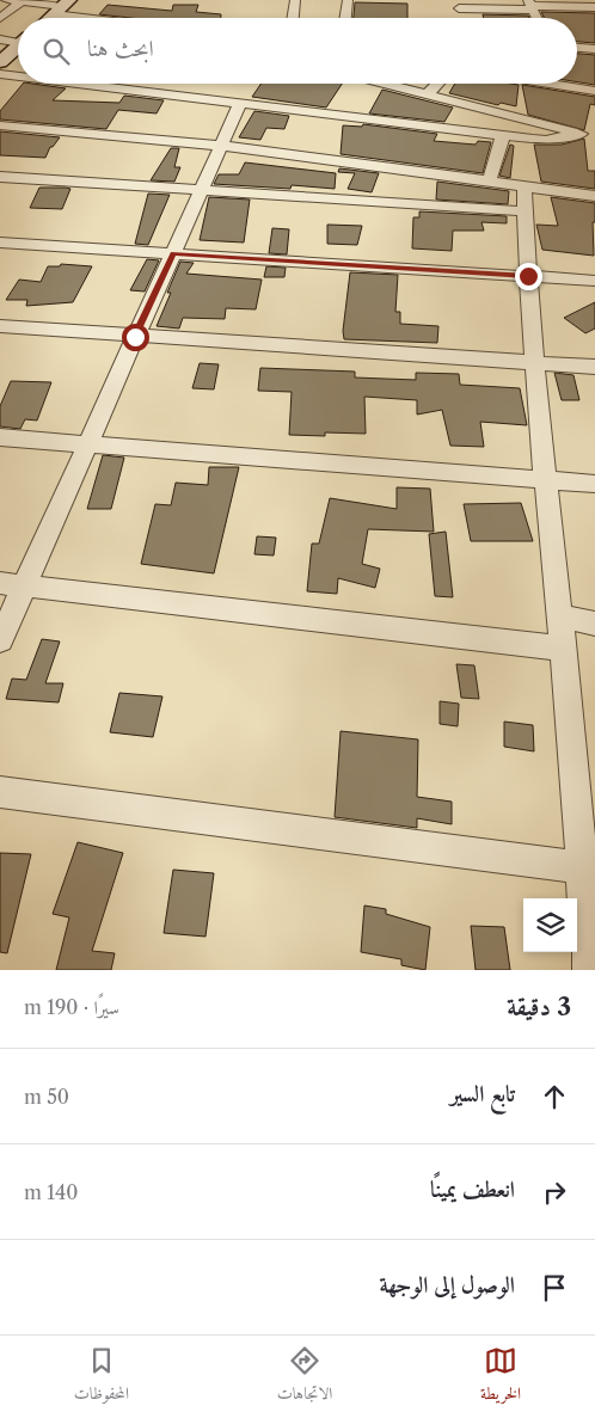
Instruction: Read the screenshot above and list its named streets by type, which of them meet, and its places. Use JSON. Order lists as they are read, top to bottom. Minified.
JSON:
{"page":{"search":"ابحث هنا","heading":["3 دقيقة","سيرًا · 190 m"],"list":[["تابع السير","50 m"],["انعطف يمينًا","140 m"],"الوصول إلى الوجهة"],"nav":["الخريطة","الاتجاهات","المحفوظات"]}}
